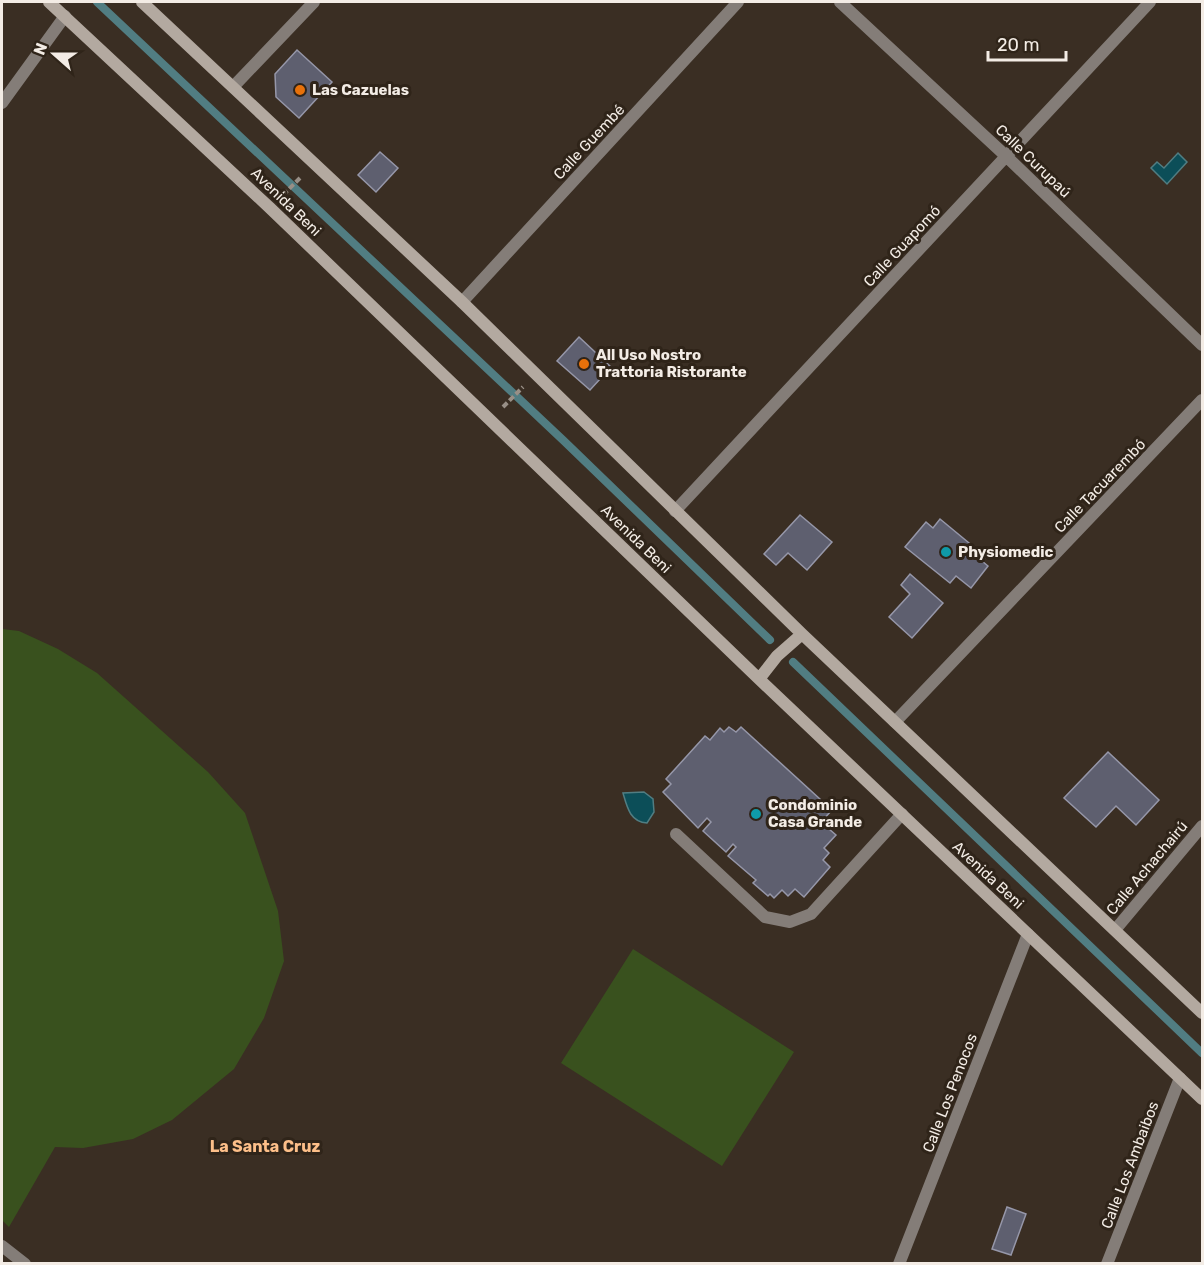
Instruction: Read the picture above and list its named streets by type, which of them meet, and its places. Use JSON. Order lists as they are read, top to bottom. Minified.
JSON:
{"streets":{"street":["Calle Guembé","Calle Curupaú","Avenida Beni","Calle Guapomó","Calle Tacuarembó","Calle Achachairú","Calle Los Penocos","Calle Los Ambaibos"]},"crossings":[["Calle Curupaú","Calle Guapomó"],["Avenida Beni","Calle Los Penocos"],["Avenida Beni","Calle Los Ambaibos"]],"districts":["La Santa Cruz"],"places":["Las Cazuelas","All Uso Nostro Trattoria Ristorante","Physiomedic","Condominio Casa Grande"],"scale_bar":"20 m","north":"left"}
